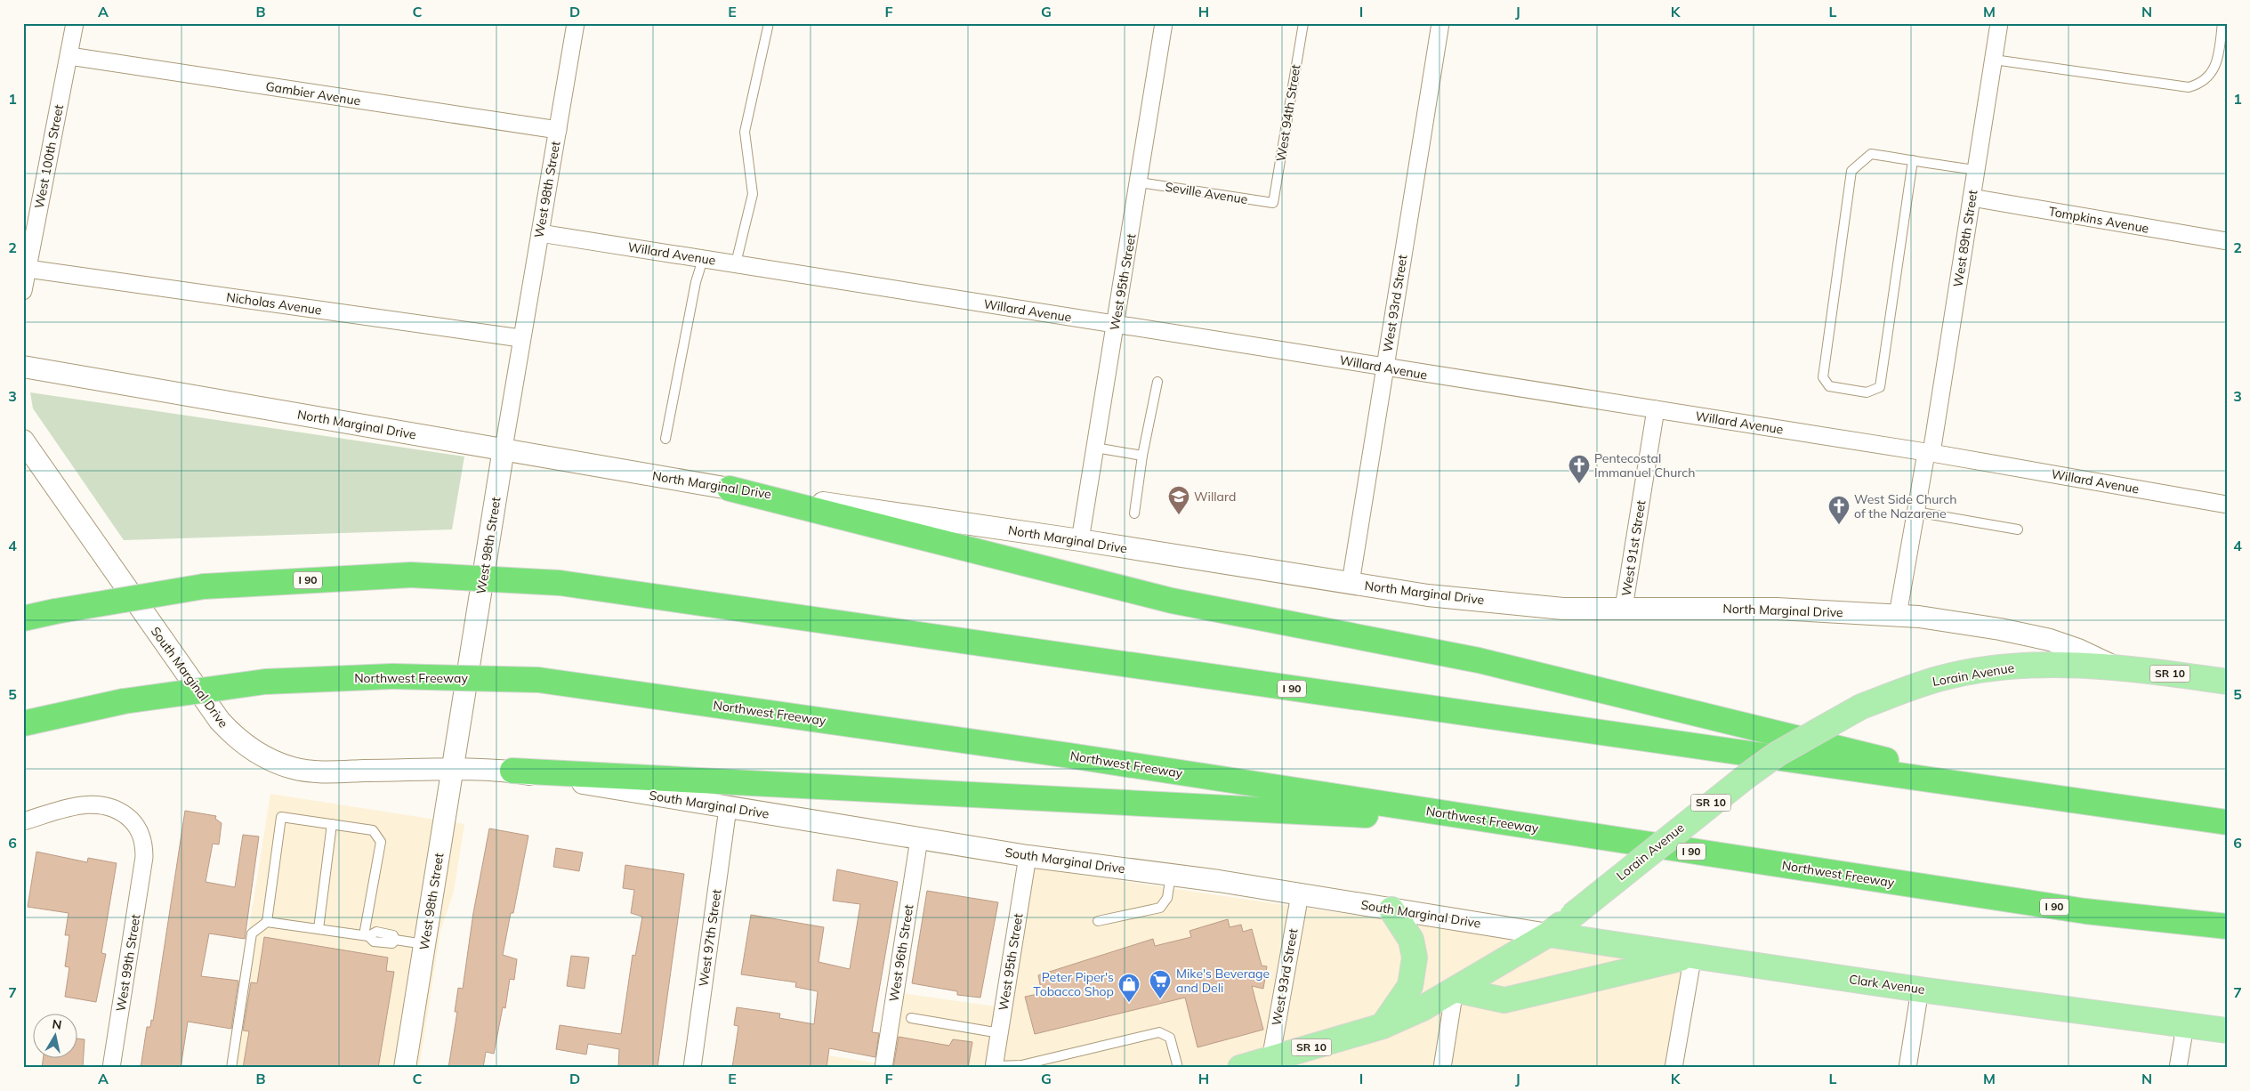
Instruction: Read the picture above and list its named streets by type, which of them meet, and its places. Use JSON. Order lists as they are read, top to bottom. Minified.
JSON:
{"streets":{"highway":["I 90","Northwest Freeway"],"main road":["SR 10","Lorain Avenue","Clark Avenue"],"street":["Gambier Avenue","West 100th Street","West 98th Street","Tompkins Avenue","West 89th Street","Willard Avenue","West 95th Street","Nicholas Avenue","West 93rd Street","North Marginal Drive","West 91st Street","South Marginal Drive","West 97th Street","West 96th Street","West 99th Street"],"lane":["West 94th Street","Seville Avenue"]},"crossings":[["Gambier Avenue","West 100th Street"],["Gambier Avenue","West 98th Street"],["West 94th Street","Seville Avenue"],["West 100th Street","Nicholas Avenue"],["West 98th Street","Willard Avenue"],["West 98th Street","Nicholas Avenue"],["West 98th Street","North Marginal Drive"],["West 98th Street","South Marginal Drive"],["Seville Avenue","West 95th Street"],["Tompkins Avenue","West 89th Street"],["West 89th Street","Willard Avenue"],["West 89th Street","North Marginal Drive"],["Willard Avenue","West 95th Street"],["Willard Avenue","West 93rd Street"],["Willard Avenue","West 91st Street"],["West 95th Street","North Marginal Drive"],["West 95th Street","South Marginal Drive"],["West 93rd Street","North Marginal Drive"],["West 93rd Street","Lorain Avenue"],["West 93rd Street","South Marginal Drive"],["North Marginal Drive","West 91st Street"],["North Marginal Drive","Lorain Avenue"],["Lorain Avenue","South Marginal Drive"],["Lorain Avenue","Clark Avenue"],["South Marginal Drive","West 97th Street"],["South Marginal Drive","West 96th Street"],["South Marginal Drive","Clark Avenue"]],"places":{"church":["Pentecostal Immanuel Church","West Side Church of the Nazarene"],"school or university":["Willard"],"supermarket":["Mike's Beverage and Deli"],"shop":["Peter Piper's Tobacco Shop"]},"north":"top","grid":{"columns":["A","B","C","D","E","F","G","H","I","J","K","L","M","N"],"rows":["1","2","3","4","5","6","7"]}}
